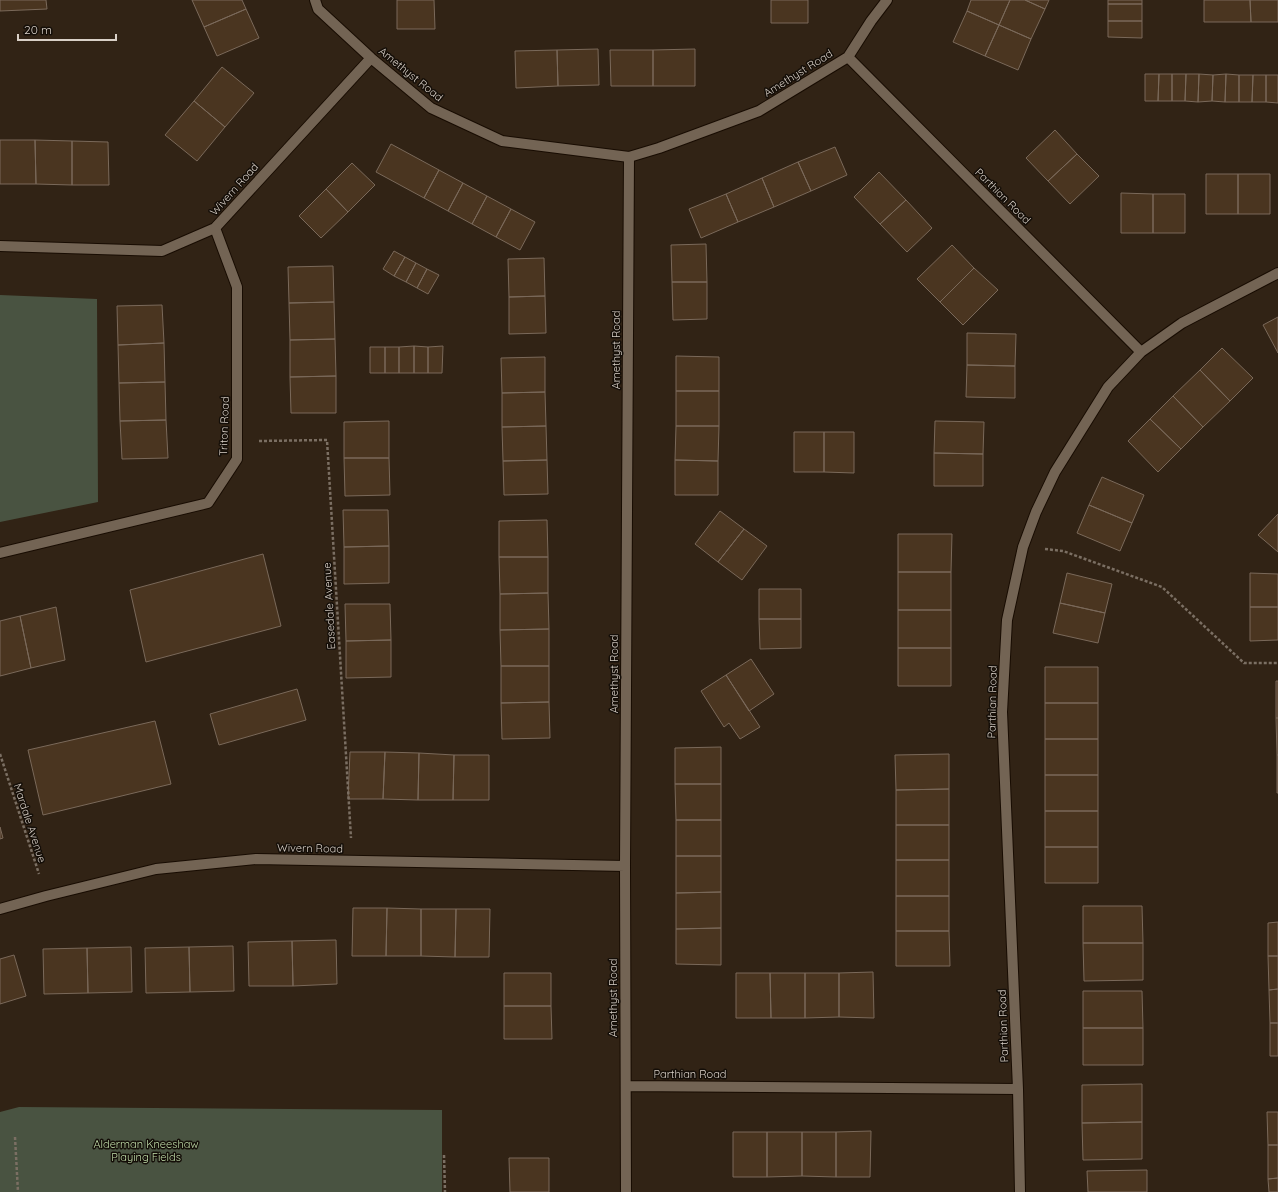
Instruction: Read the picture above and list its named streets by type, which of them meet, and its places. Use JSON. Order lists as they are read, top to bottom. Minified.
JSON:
{"streets":{"street":["Amethyst Road","Wivern Road","Parthian Road","Triton Road"],"path":["Easedale Avenue","Mardale Avenue"]},"crossings":[["Amethyst Road","Wivern Road"],["Amethyst Road","Parthian Road"],["Wivern Road","Triton Road"],["Wivern Road","Easedale Avenue"],["Wivern Road","Mardale Avenue"],["Triton Road","Easedale Avenue"]],"parks":["Alderman Kneeshaw Playing Fields"],"scale_bar":"20 m"}
